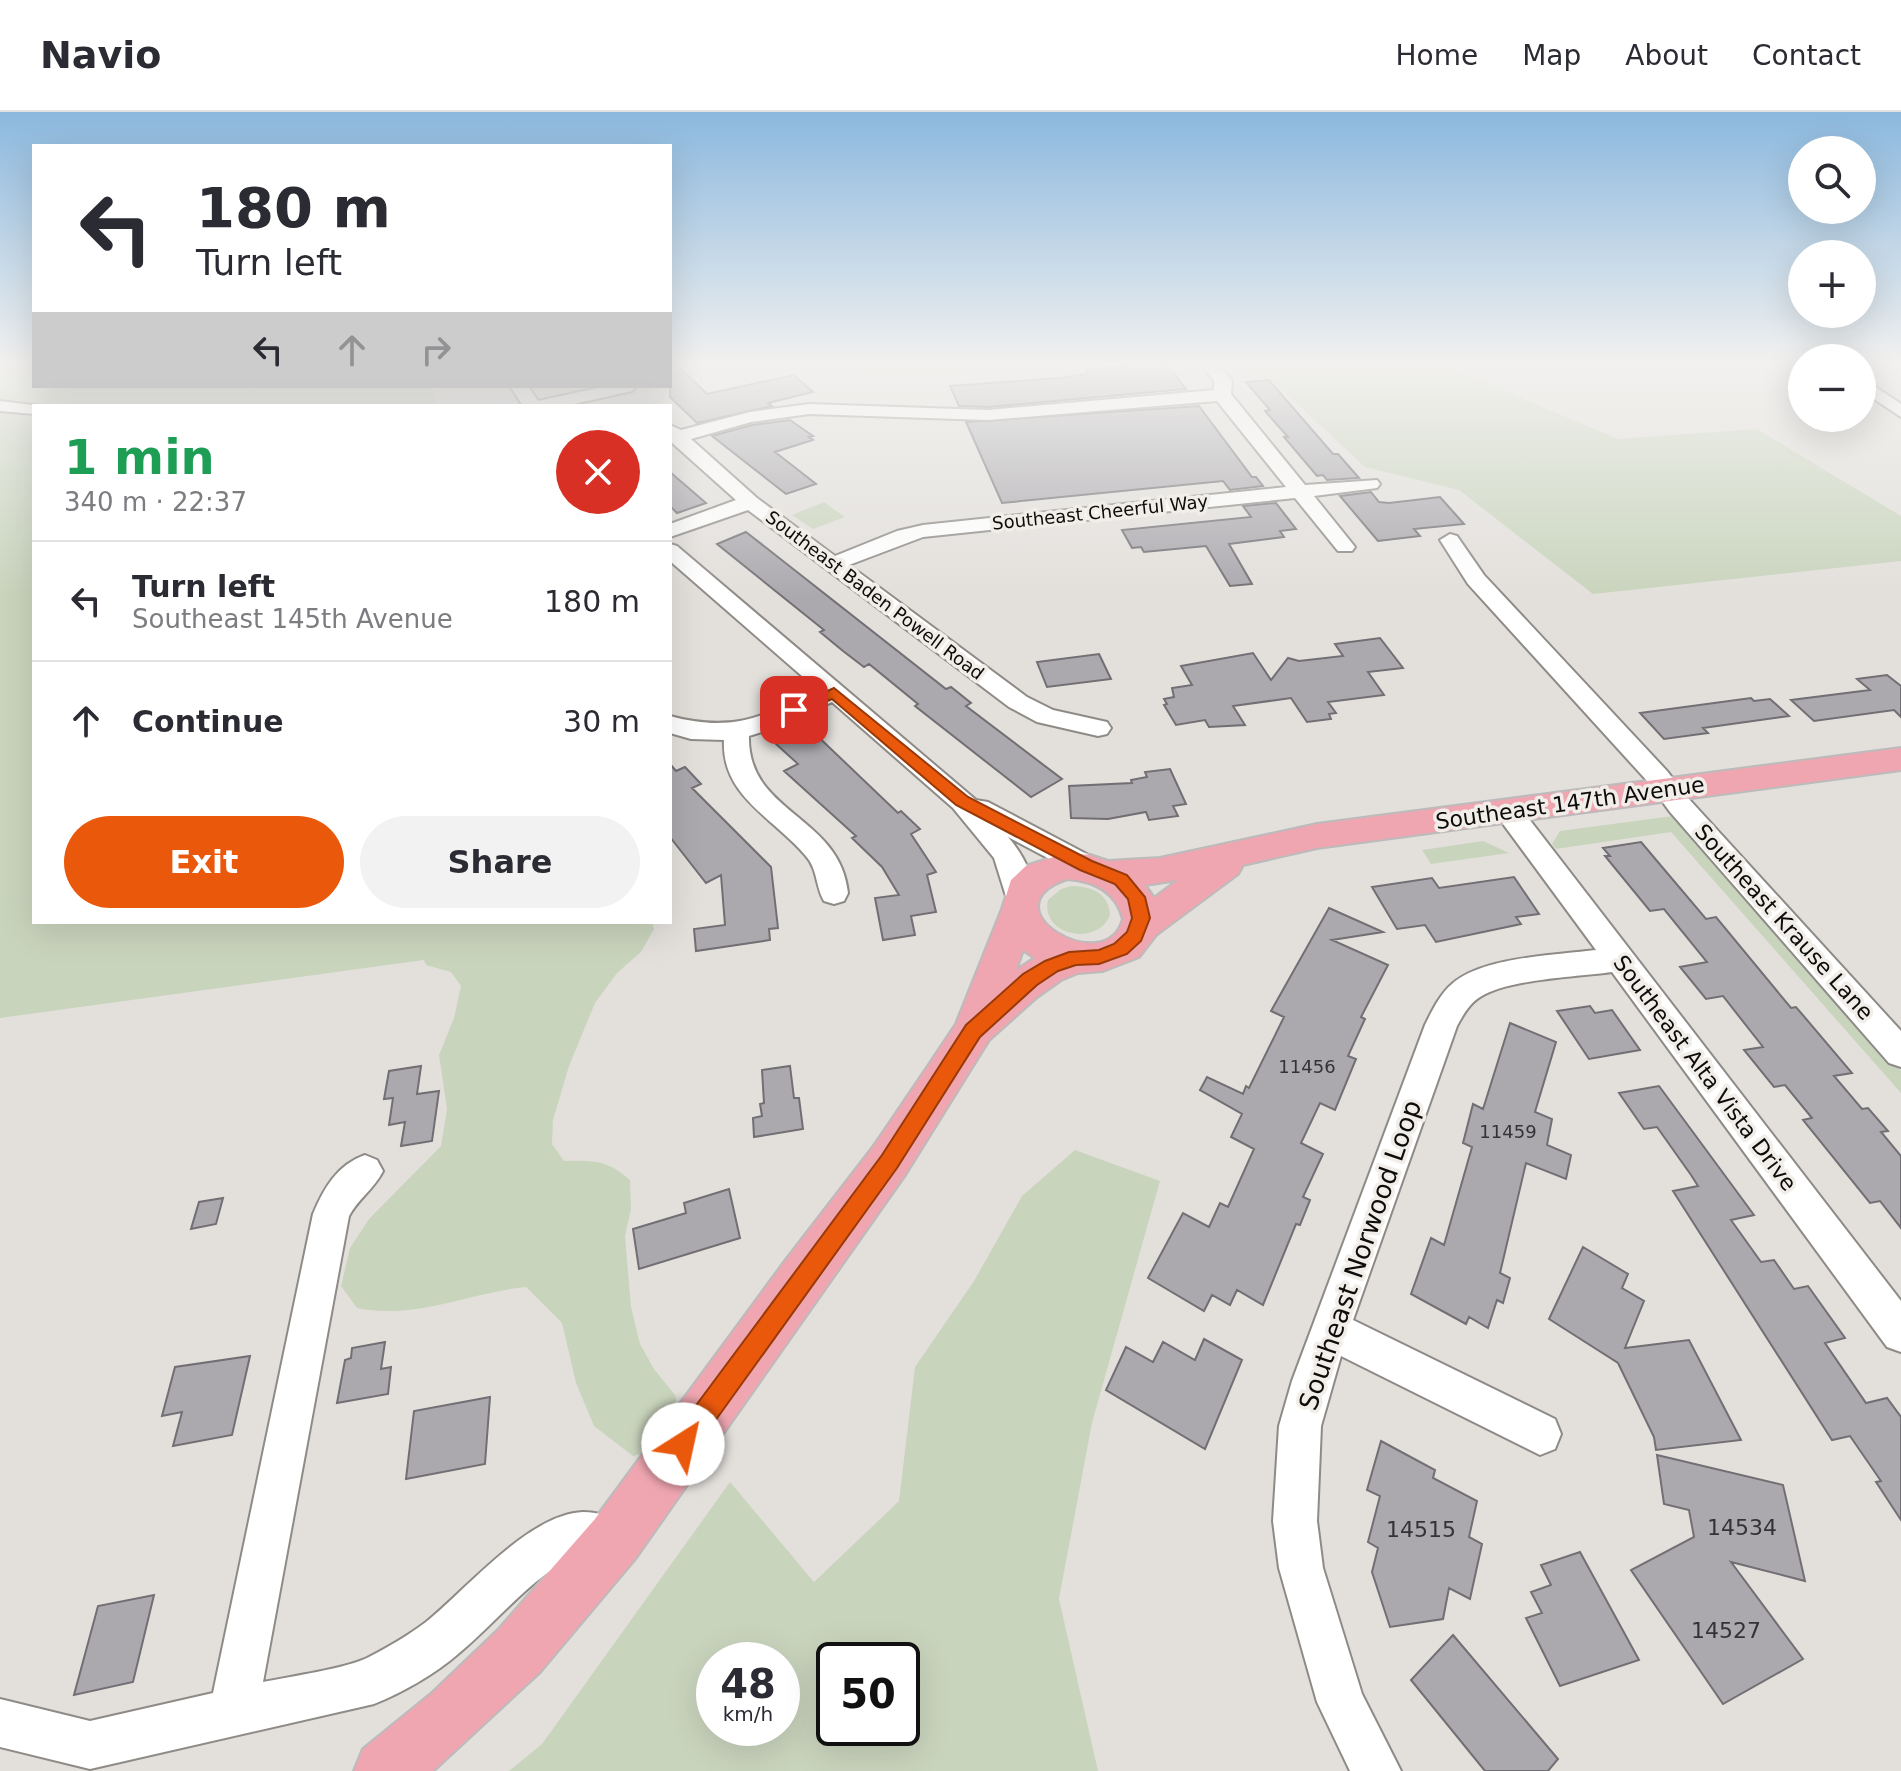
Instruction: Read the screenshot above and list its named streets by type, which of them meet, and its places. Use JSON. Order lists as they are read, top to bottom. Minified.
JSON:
{"streets":{"main road":["Southeast 147th Avenue"],"street":["Southeast Cheerful Way","Southeast Baden Powell Road","Southeast Krause Lane","Southeast Alta Vista Drive","Southeast Norwood Loop"]},"crossings":[["Southeast Cheerful Way","Southeast Baden Powell Road"],["Southeast 147th Avenue","Southeast Krause Lane"],["Southeast 147th Avenue","Southeast Alta Vista Drive"],["Southeast Alta Vista Drive","Southeast Norwood Loop"]],"house_numbers":["11456","11459","14534","14515","14527"],"page":{"header":"Navio","nav":["Home","Map","About","Contact"],"map_buttons":["+","−"],"turn":["180 m","Turn left"],"heading":["1 min","340 m · 22:37"],"list":[{"name":"Turn left","note":"Southeast 145th Avenue","value":"180 m"},{"name":"Continue","value":"30 m"}],"buttons":["Exit","Share"],"speed":"48 km/h","limit":"50"}}
